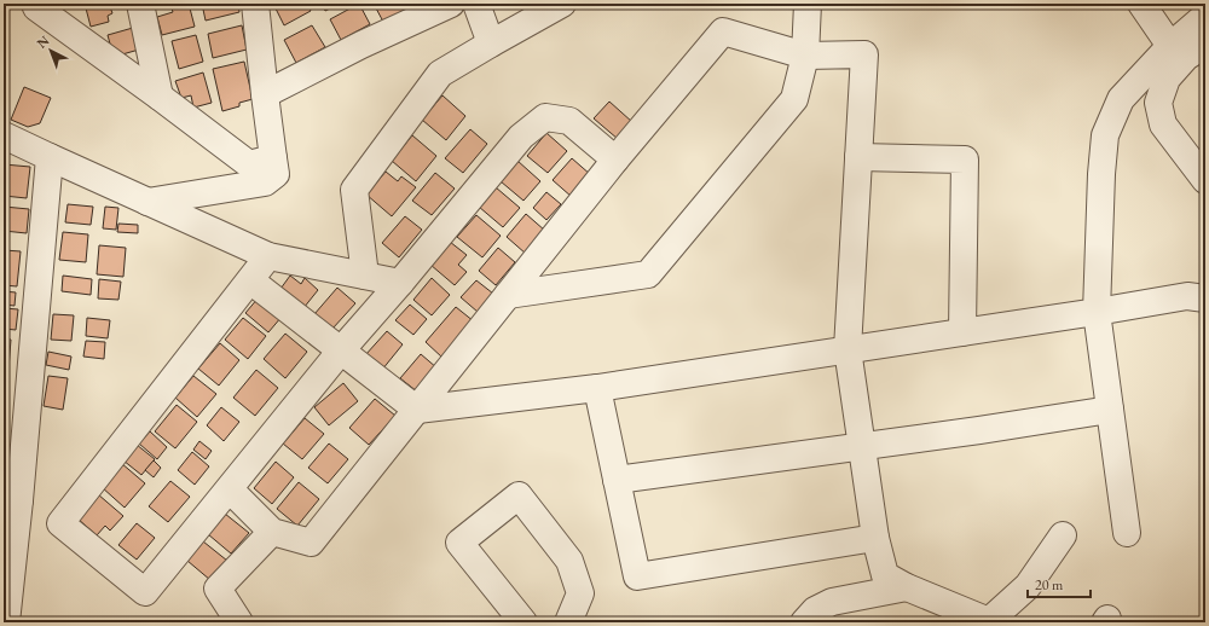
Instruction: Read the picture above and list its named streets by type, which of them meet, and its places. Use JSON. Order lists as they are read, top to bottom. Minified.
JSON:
{"scale_bar":"20 m","north":"top left"}
